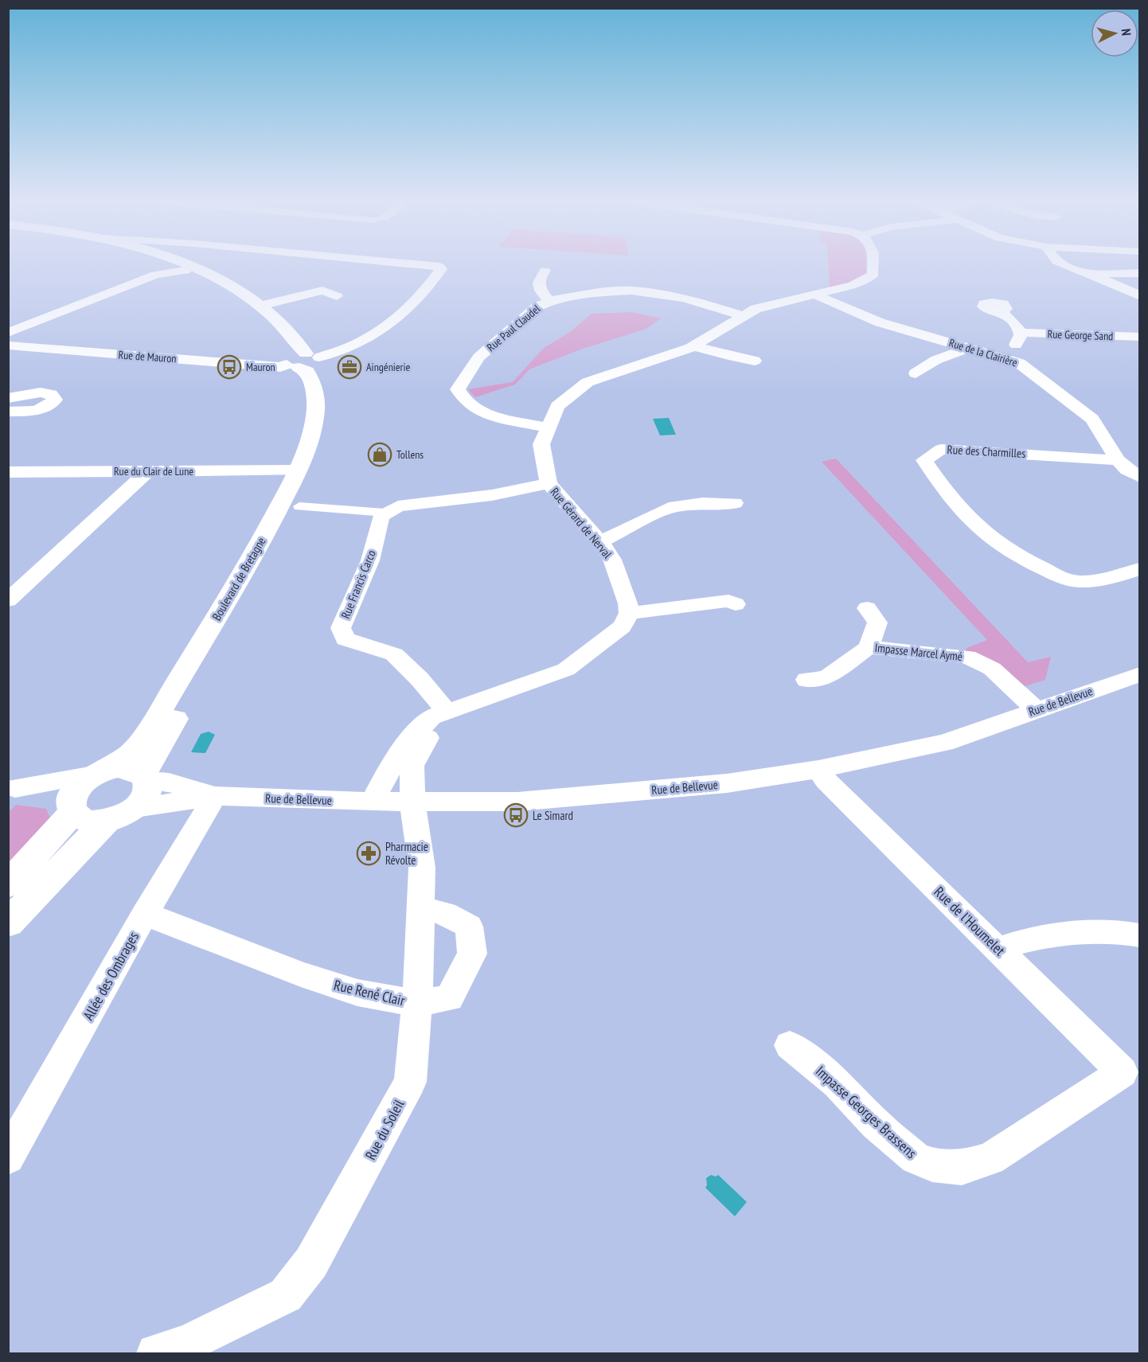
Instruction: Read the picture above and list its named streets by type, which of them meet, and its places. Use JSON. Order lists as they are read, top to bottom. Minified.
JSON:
{"streets":{"main road":["Boulevard de Bretagne"],"street":["Rue Paul Claudel","Rue George Sand","Rue de la Clairière","Rue de Mauron","Rue des Charmilles","Rue du Clair de Lune","Rue Gérard de Nerval","Rue Francis Carco","Impasse Marcel Aymé","Rue de Bellevue","Rue de l'Houmelet","Allée des Ombrages","Rue René Clair","Impasse Georges Brassens","Rue du Soleil"]},"crossings":[["Rue Paul Claudel","Rue Gérard de Nerval"],["Rue de la Clairière","Rue des Charmilles"],["Rue de la Clairière","Rue Gérard de Nerval"],["Rue de Mauron","Boulevard de Bretagne"],["Rue du Clair de Lune","Boulevard de Bretagne"],["Boulevard de Bretagne","Rue de Bellevue"],["Impasse Marcel Aymé","Rue de Bellevue"],["Rue de Bellevue","Rue de l'Houmelet"],["Rue de Bellevue","Allée des Ombrages"],["Rue de Bellevue","Rue du Soleil"],["Rue de l'Houmelet","Impasse Georges Brassens"],["Allée des Ombrages","Rue René Clair"],["Rue René Clair","Rue du Soleil"]],"places":{"bus stop":["Mauron","Le Simard"],"office":["Aingénierie"],"shop":["Tollens"],"pharmacy":["Pharmacie Révolte"]},"north":"right"}
